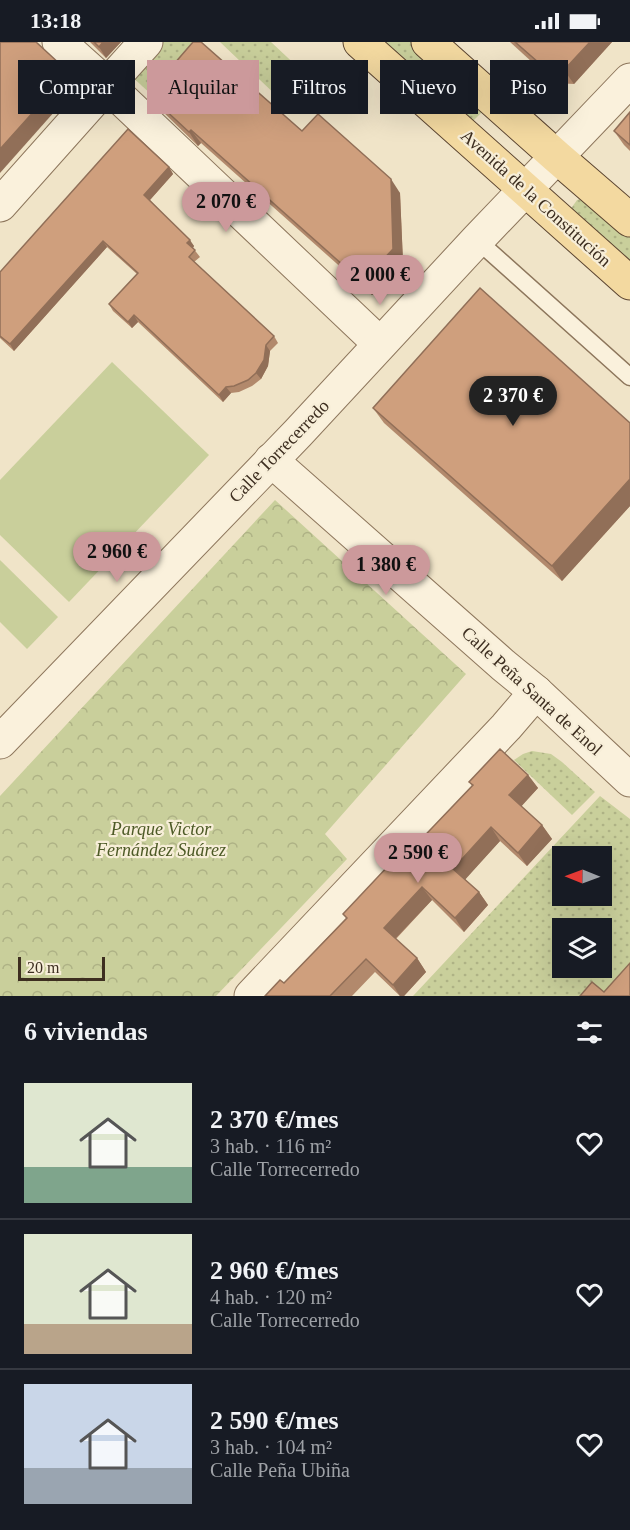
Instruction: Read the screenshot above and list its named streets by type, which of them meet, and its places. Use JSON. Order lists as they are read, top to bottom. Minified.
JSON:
{"streets":{"main road":["Avenida de la Constitución"],"street":["Calle Torrecerredo","Calle Peña Santa de Enol"]},"crossings":[["Avenida de la Constitución","Calle Torrecerredo"],["Calle Torrecerredo","Calle Peña Santa de Enol"]],"parks":["Parque Victor Fernández Suárez"],"scale_bar":"20 m","north":"left","page":{"status":"13:18","chip":["Comprar","Alquilar","Filtros","Nuevo","Piso"],"price":["2 070 €","2 000 €","2 370 €","2 960 €","1 380 €","2 590 €"],"scale":"20 m","heading":"6 viviendas","list":[{"name":"2 370 €/mes","note":"3 hab. · 116 m² · Calle Torrecerredo"},{"name":"2 960 €/mes","note":"4 hab. · 120 m² · Calle Torrecerredo"},{"name":"2 590 €/mes","note":"3 hab. · 104 m² · Calle Peña Ubiña"}]}}
